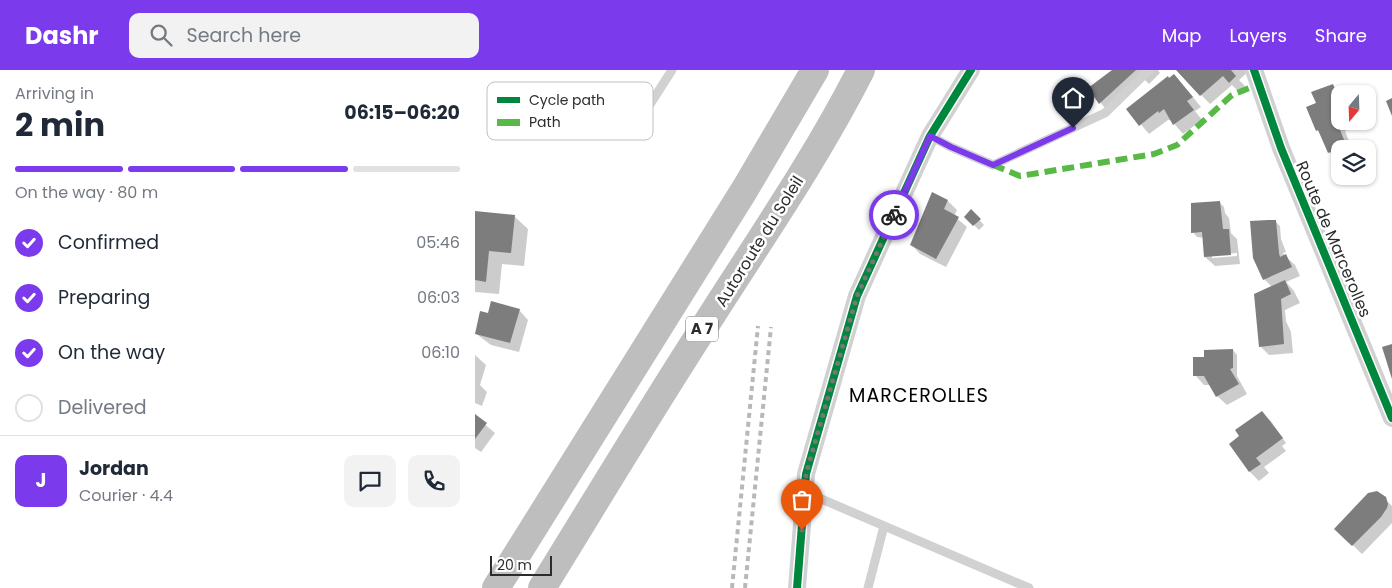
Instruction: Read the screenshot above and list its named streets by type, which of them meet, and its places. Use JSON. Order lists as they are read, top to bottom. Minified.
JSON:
{"streets":{"highway":["Autoroute du Soleil","A 7"],"street":["Route de Marcerolles"]},"districts":["MARCEROLLES"],"legend":["Cycle path","Path"],"scale_bar":"20 m","north":"bottom","page":{"header":"Dashr","search":"Search here","nav":["Map","Layers","Share"],"heading":["2 min","Arriving in","06:15–06:20"],"panel":["Jordan","Courier · 4.4"],"bar":"On the way · 80 m","list":[["Confirmed","05:46"],["Preparing","06:03"],["On the way","06:10"],"Delivered"],"round":"J","scale":"20 m"}}
